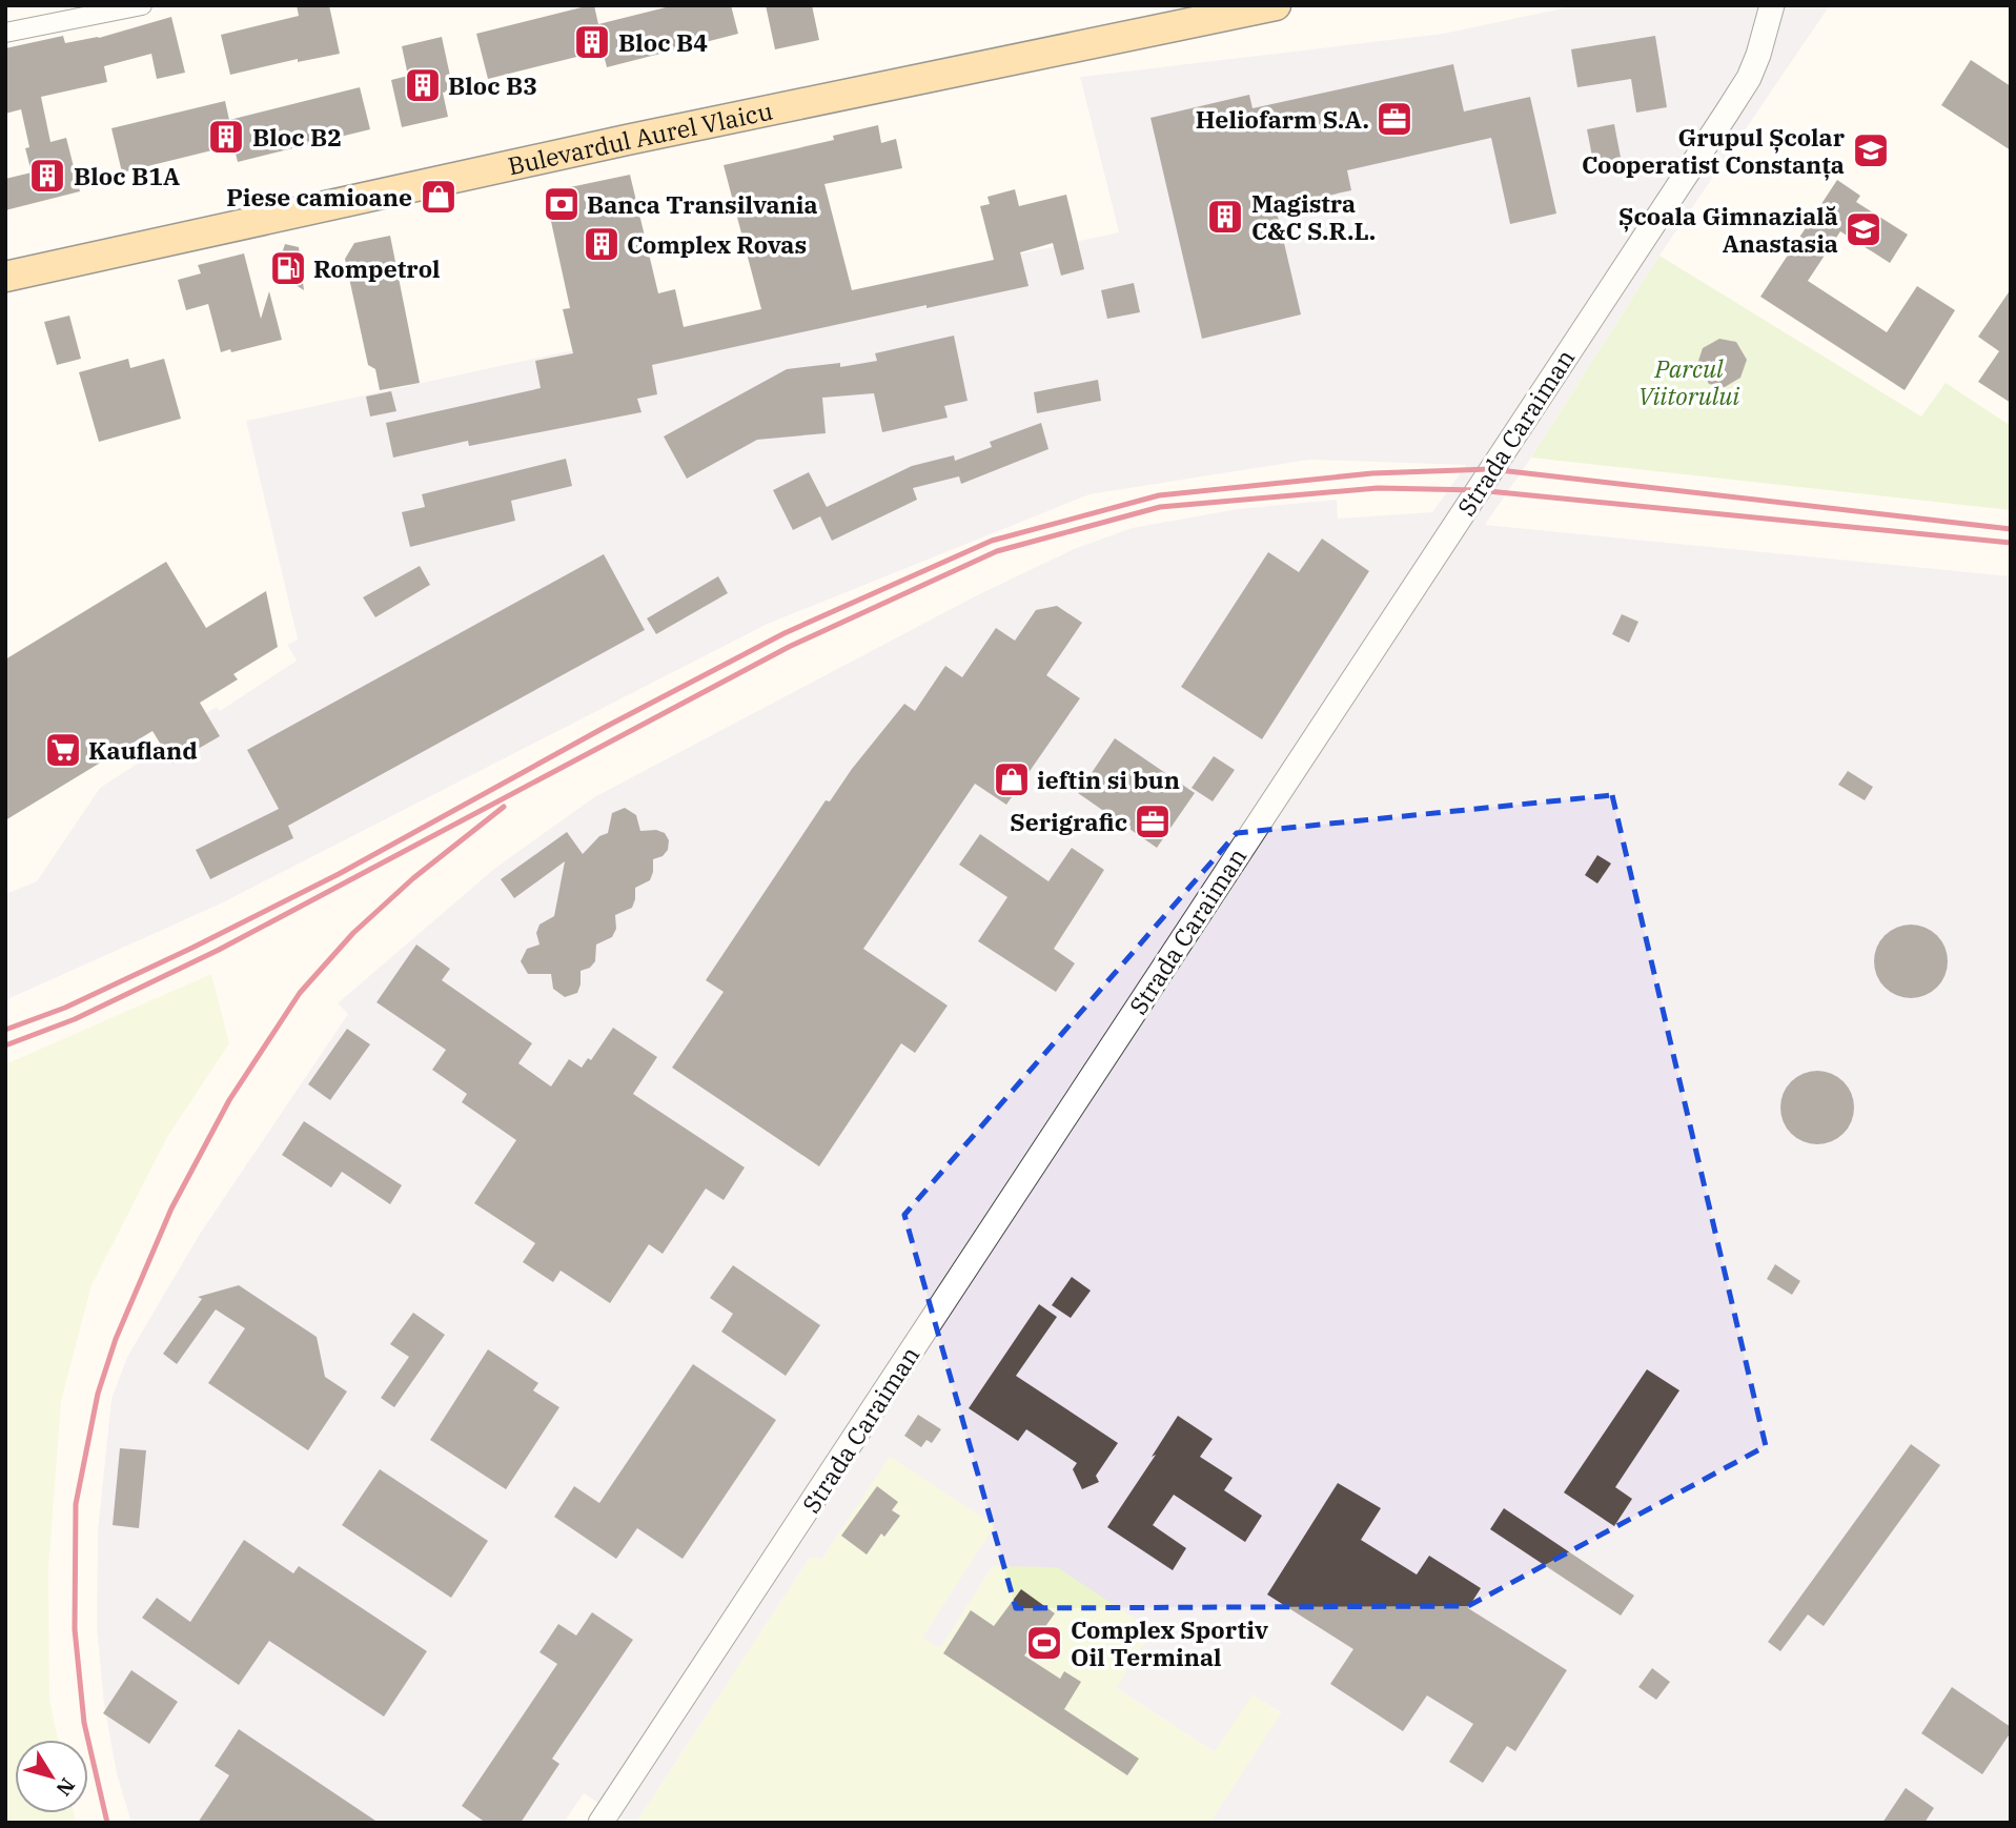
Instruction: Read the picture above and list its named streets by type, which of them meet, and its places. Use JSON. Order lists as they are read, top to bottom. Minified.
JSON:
{"streets":{"main road":["Bulevardul Aurel Vlaicu"],"street":["Strada Caraiman"]},"parks":["Parcul Viitorului"],"places":{"building":["Bloc B4","Bloc B3","Bloc B2","Bloc B1A","Magistra C&C S.R.L.","Complex Rovas"],"office":["Heliofarm S.A.","Serigrafic"],"school or university":["Grupul Școlar Cooperatist Constanța","Școala Gimnazială Anastasia"],"shop":["Piese camioane","ieftin si bun"],"bank":["Banca Transilvania"],"fuel station":["Rompetrol"],"supermarket":["Kaufland"],"sports":["Complex Sportiv Oil Terminal"]},"north":"bottom right"}
